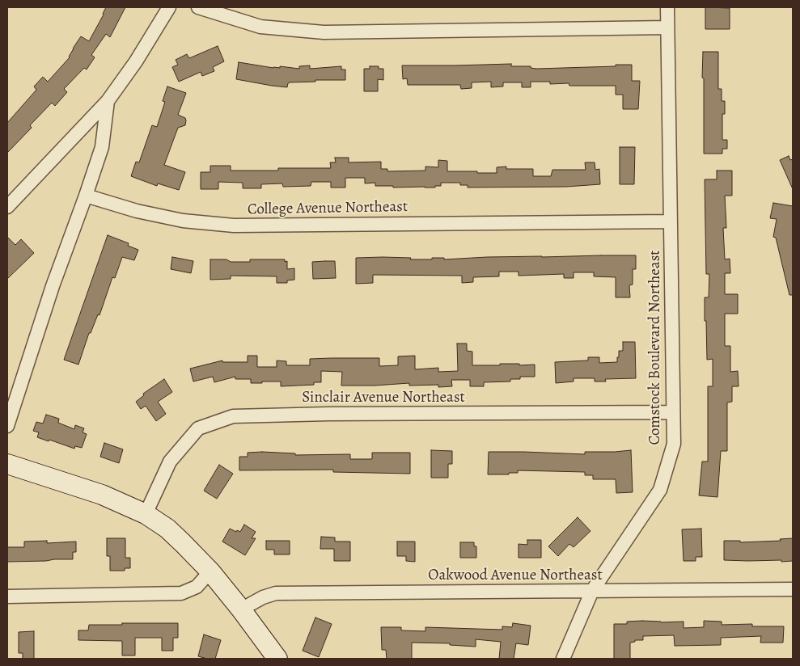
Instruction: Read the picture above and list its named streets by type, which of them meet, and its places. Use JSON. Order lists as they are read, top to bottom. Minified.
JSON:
{"streets":{"street":["College Avenue Northeast","Comstock Boulevard Northeast","Sinclair Avenue Northeast","Oakwood Avenue Northeast"]},"crossings":[["College Avenue Northeast","Comstock Boulevard Northeast"],["Comstock Boulevard Northeast","Sinclair Avenue Northeast"],["Comstock Boulevard Northeast","Oakwood Avenue Northeast"]]}
